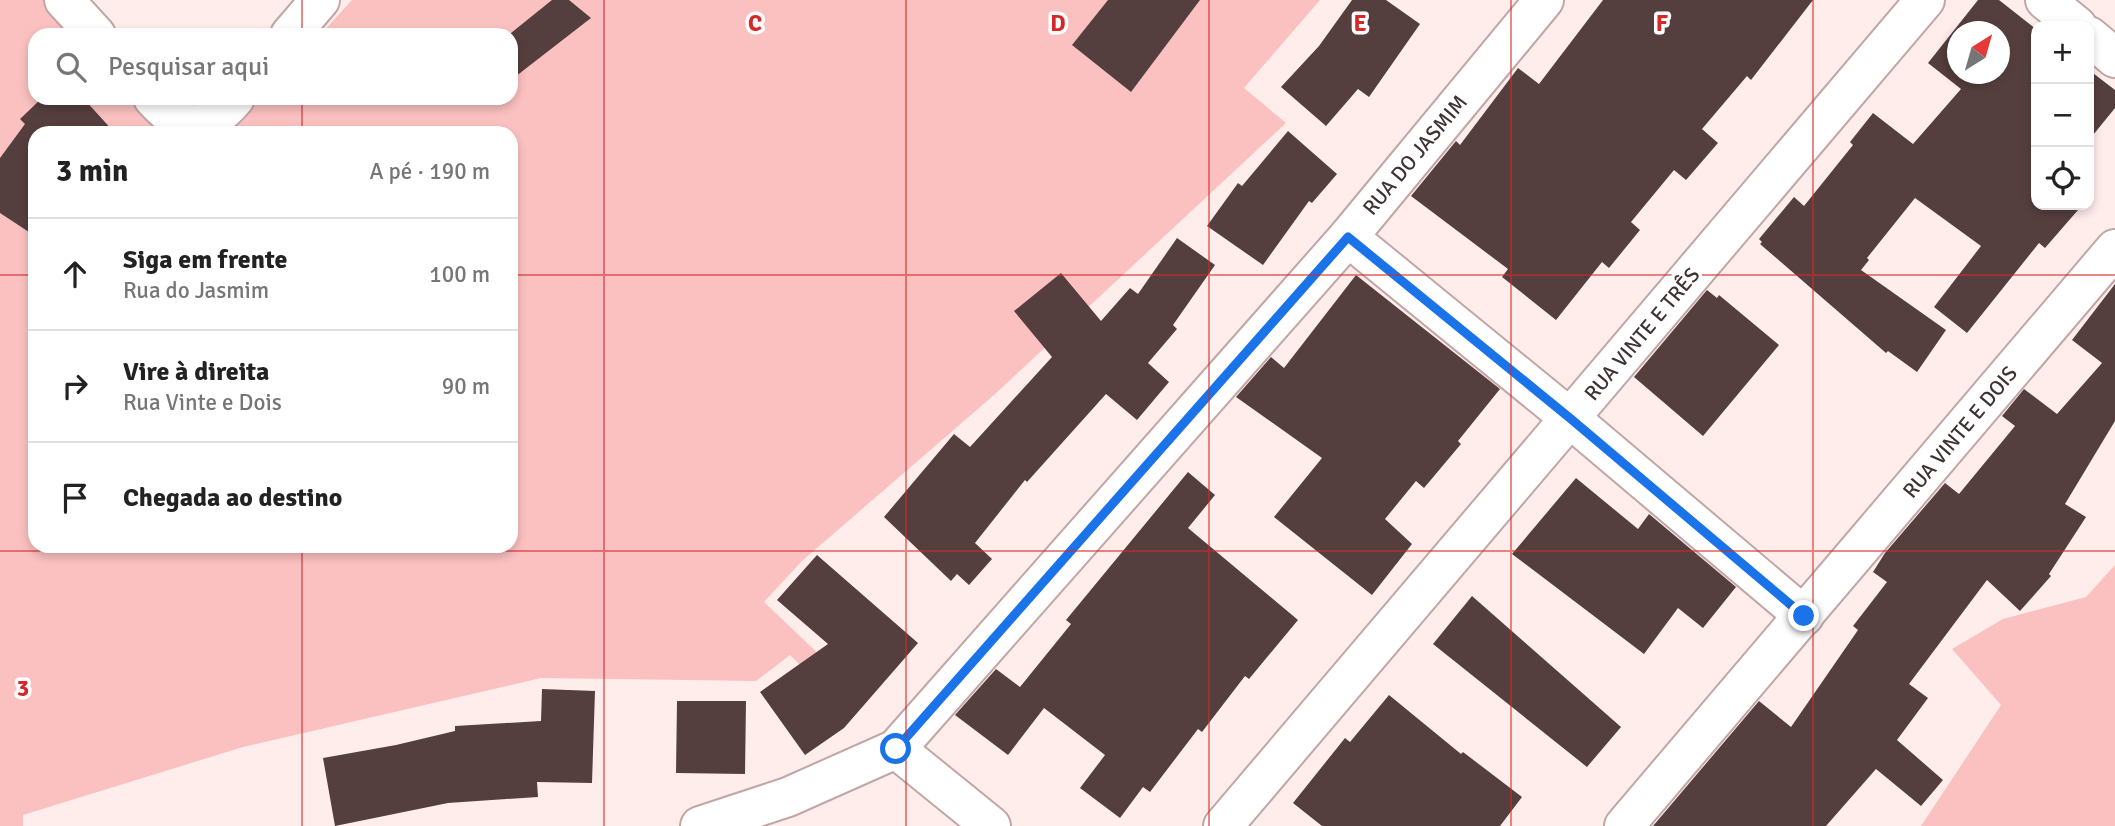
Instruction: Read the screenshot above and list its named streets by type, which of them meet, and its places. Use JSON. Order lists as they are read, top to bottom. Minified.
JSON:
{"streets":{"street":["RUA DO JASMIM","RUA VINTE E TRÊS","RUA VINTE E DOIS"]},"north":"top right","page":{"map_buttons":["+","−"],"search":"Pesquisar aqui","heading":["3 min","A pé · 190 m"],"list":[["Siga em frente","Rua do Jasmim","100 m"],["Vire à direita","Rua Vinte e Dois","90 m"],"Chegada ao destino"]},"grid":{"columns":["C","D","E","F"],"rows":["3"]}}
